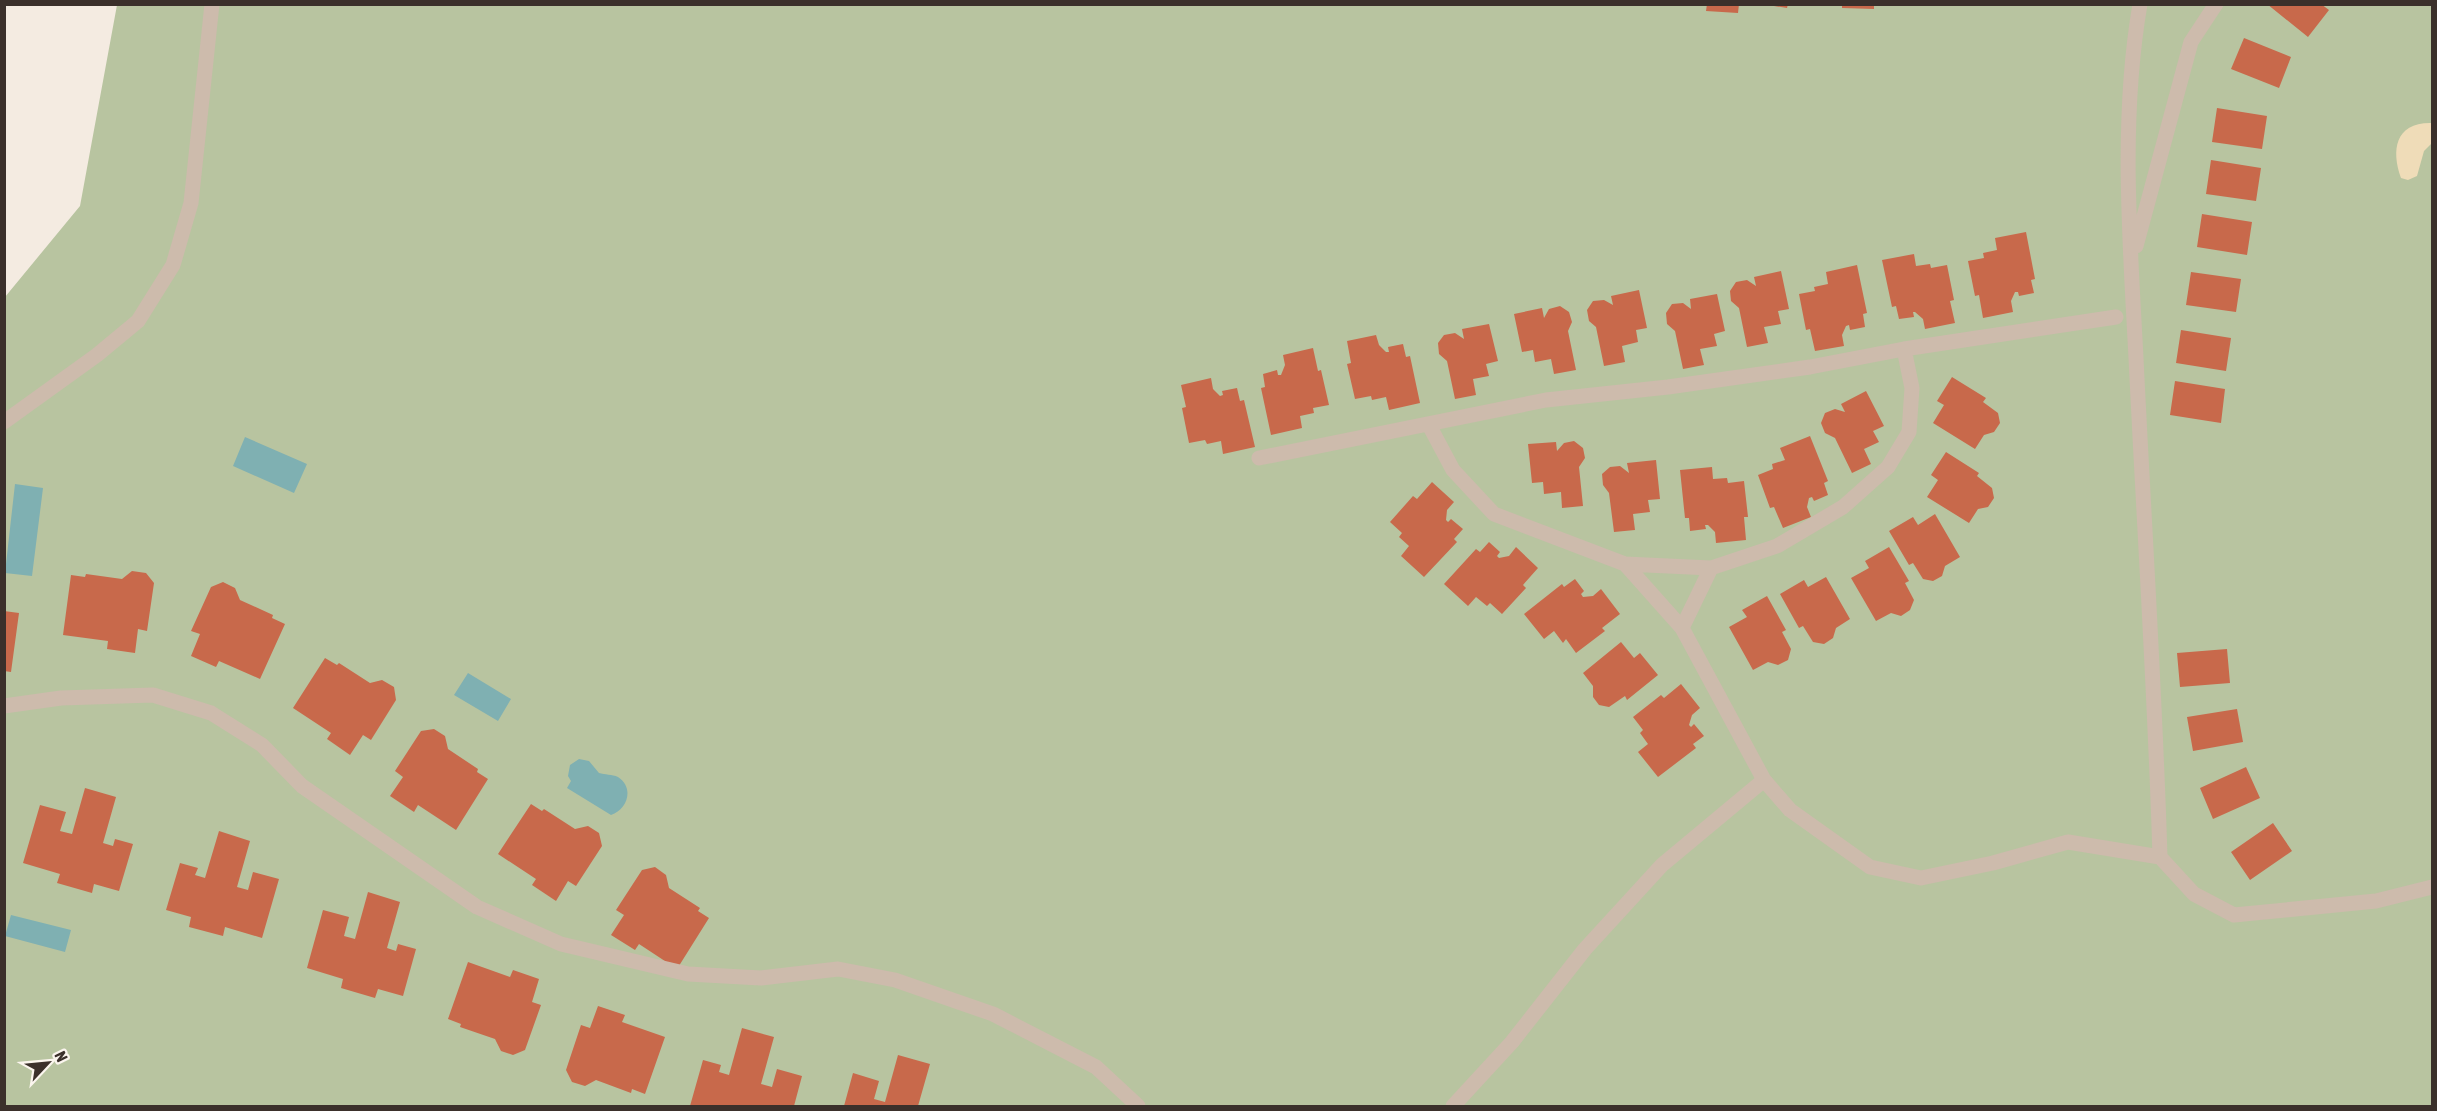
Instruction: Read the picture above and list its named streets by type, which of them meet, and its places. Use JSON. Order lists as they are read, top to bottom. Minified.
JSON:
{"north":"top right"}
